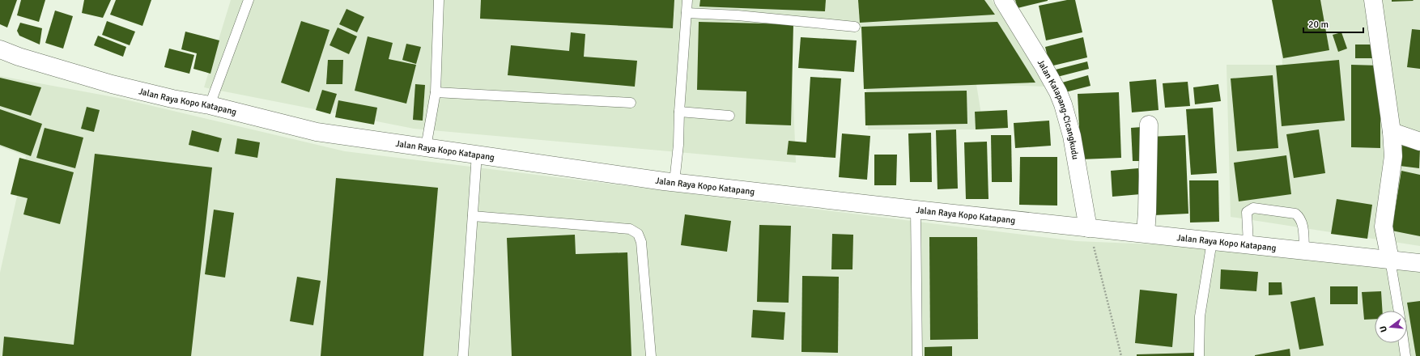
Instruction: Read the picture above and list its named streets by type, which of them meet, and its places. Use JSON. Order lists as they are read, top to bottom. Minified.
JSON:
{"streets":{"main road":["Jalan Raya Kopo Katapang","Jalan Katapang-Cicangkudu"]},"crossings":[["Jalan Raya Kopo Katapang","Jalan Katapang-Cicangkudu"]],"scale_bar":"20 m","north":"left"}
